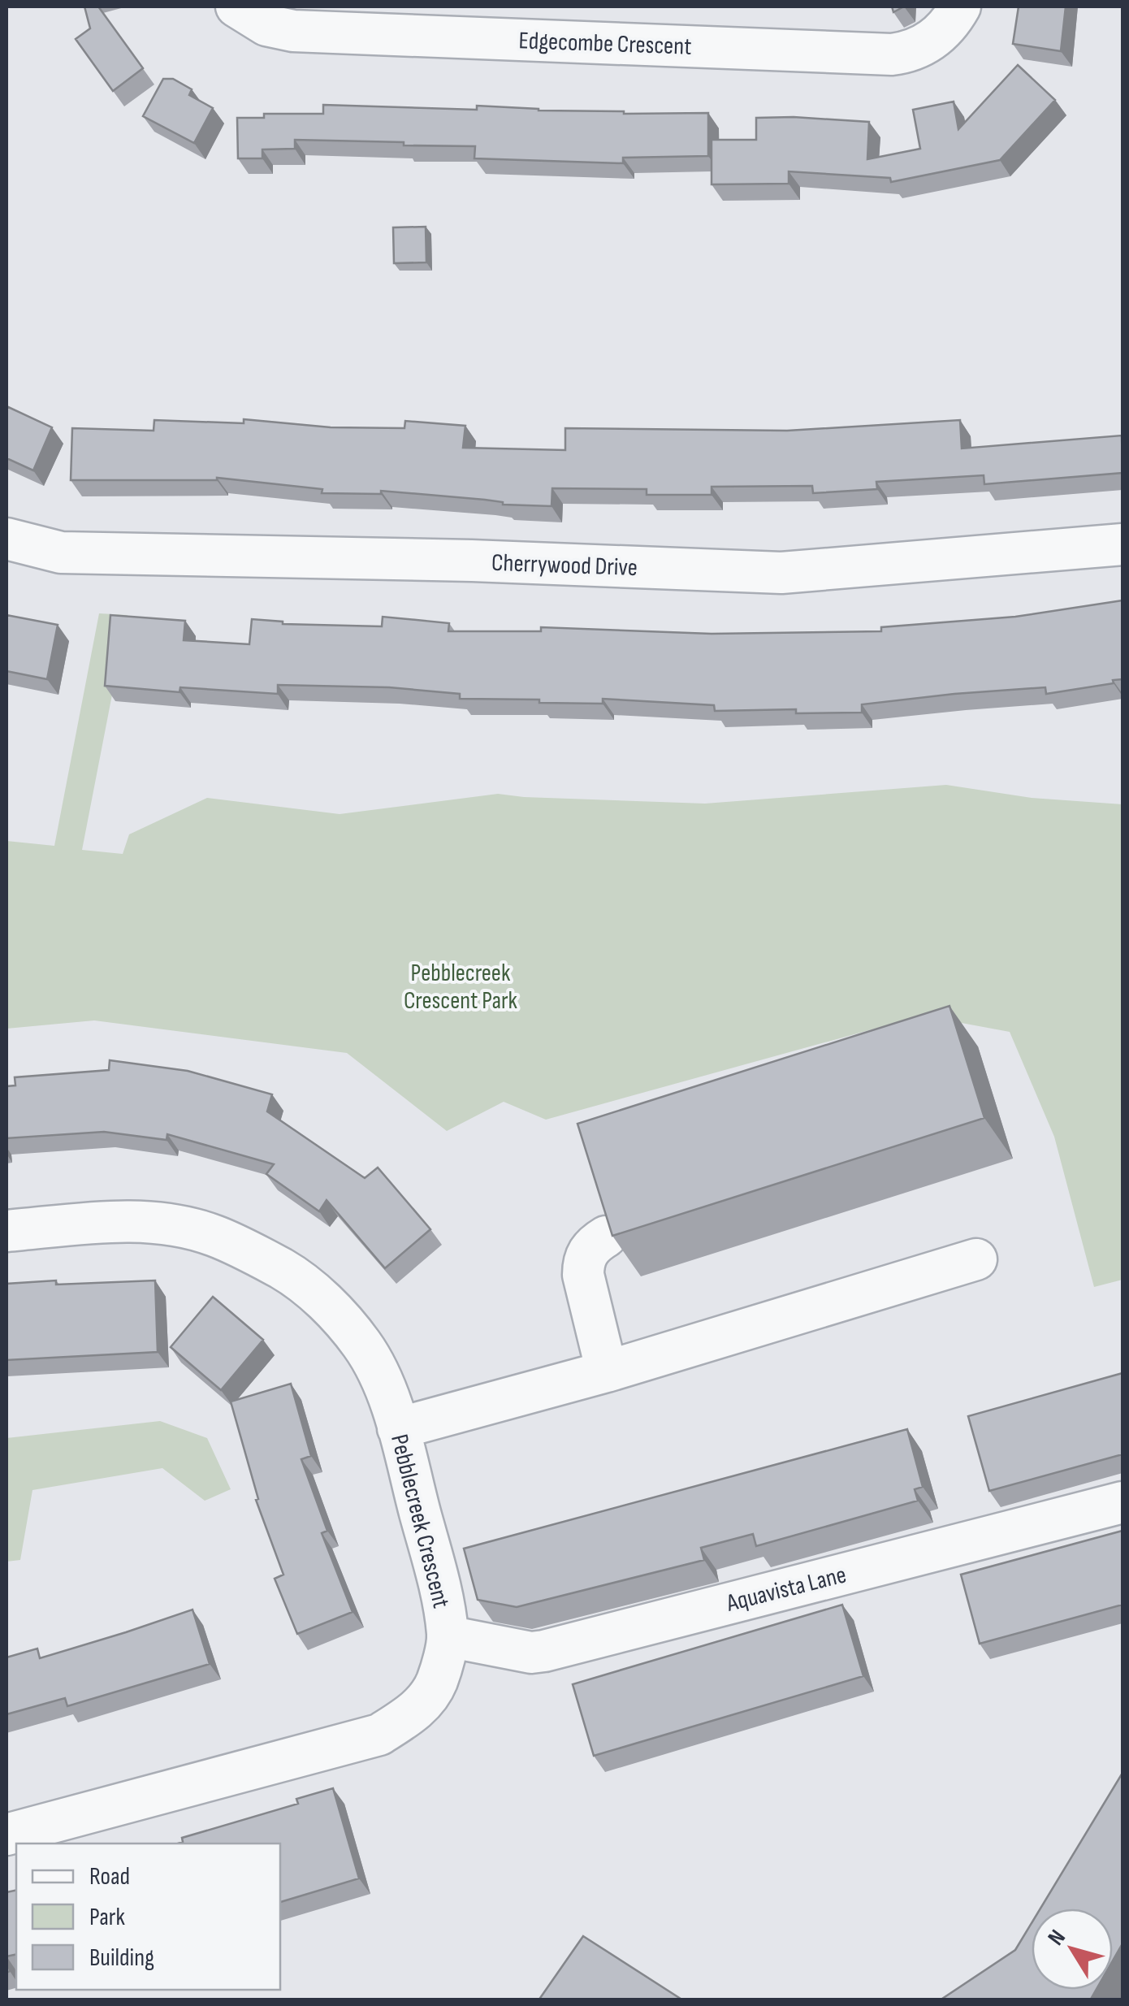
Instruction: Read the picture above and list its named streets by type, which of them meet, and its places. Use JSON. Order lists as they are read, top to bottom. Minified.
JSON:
{"streets":{"street":["Edgecombe Crescent","Cherrywood Drive","Pebblecreek Crescent","Aquavista Lane"]},"crossings":[["Pebblecreek Crescent","Aquavista Lane"]],"parks":["Pebblecreek Crescent Park"],"legend":["Road","Park","Building"],"north":"top left"}
